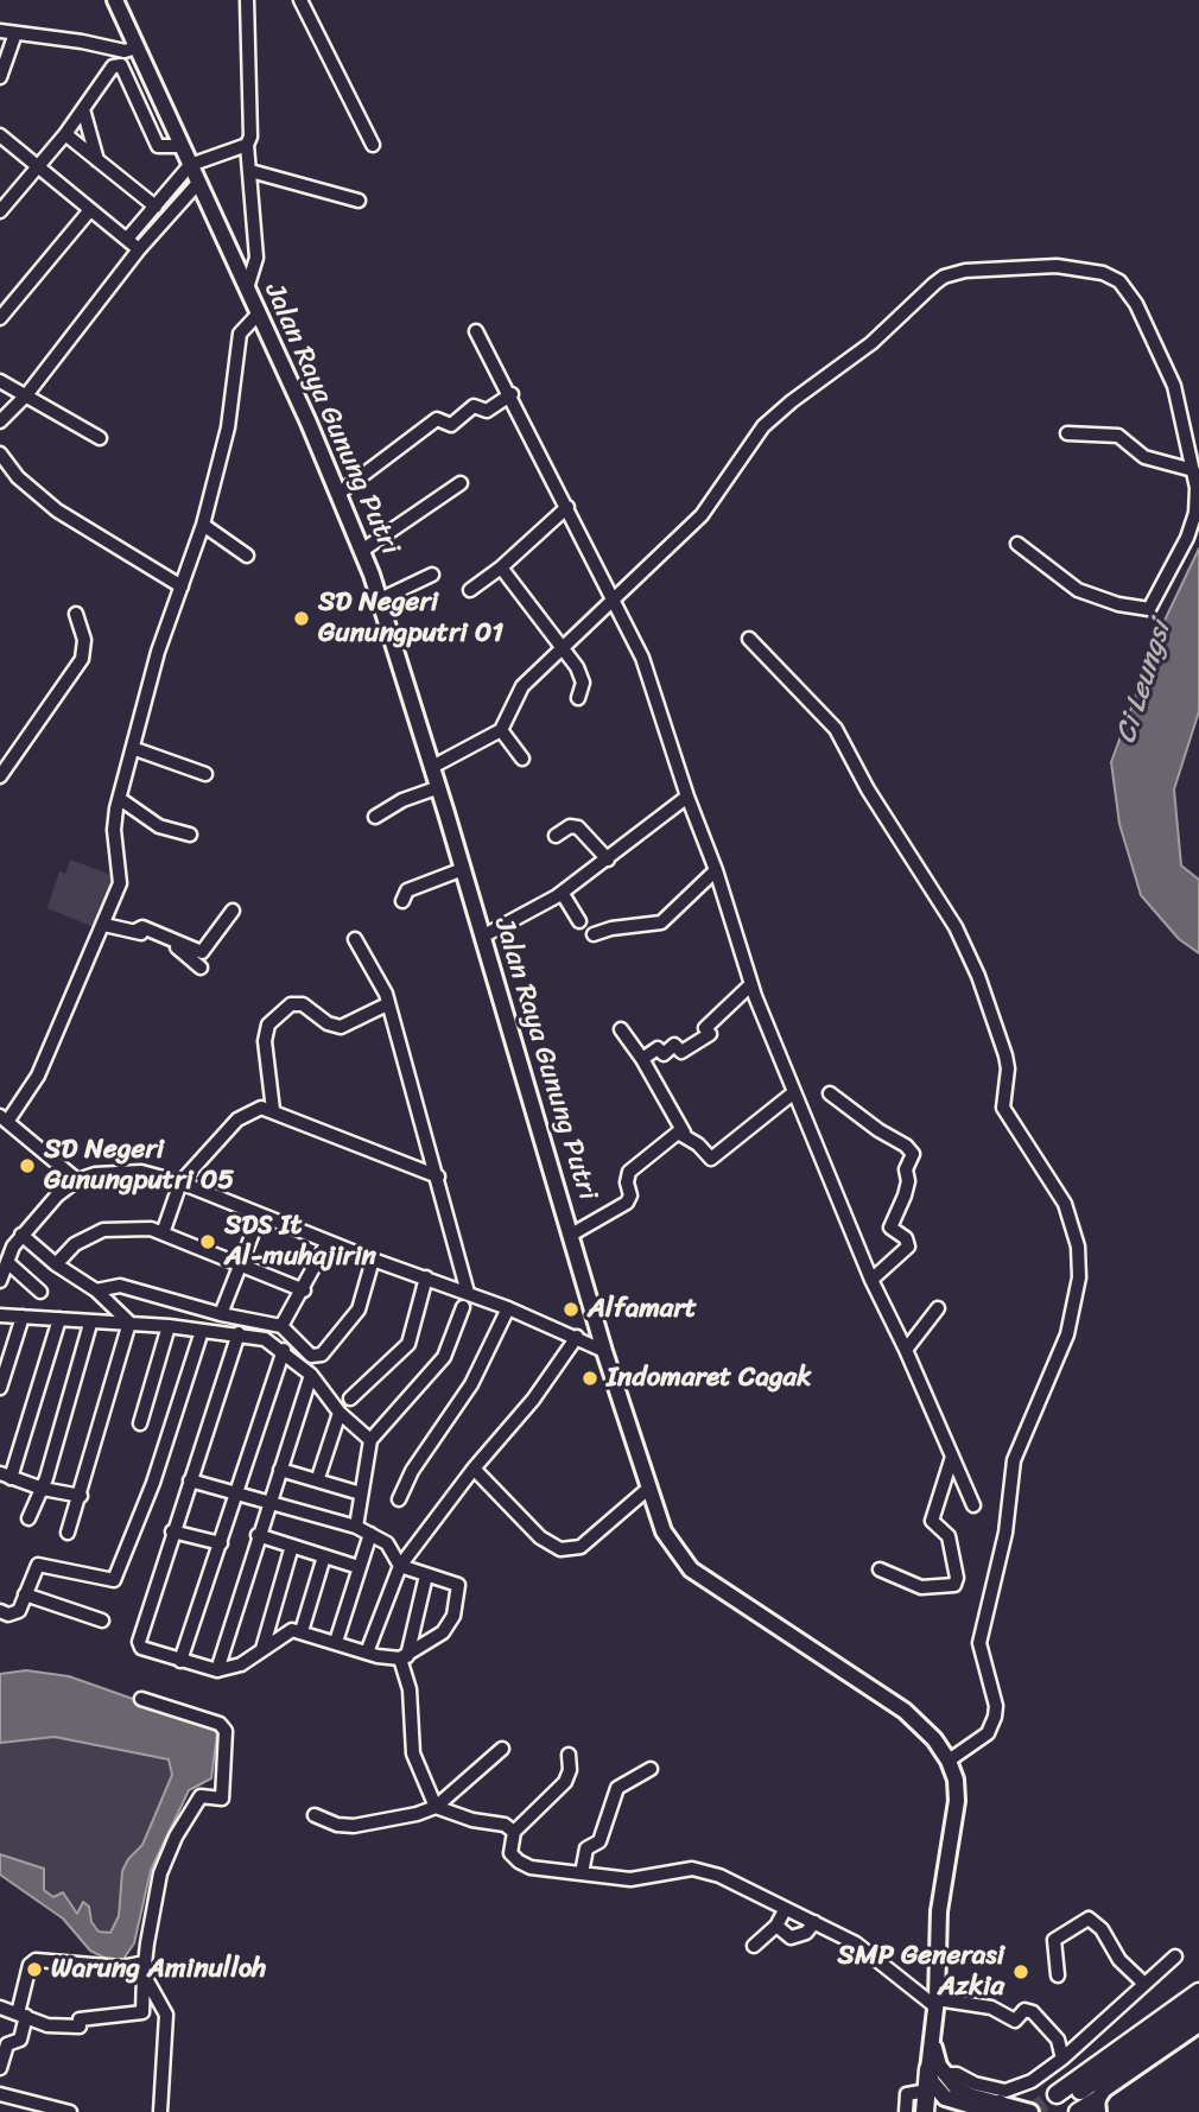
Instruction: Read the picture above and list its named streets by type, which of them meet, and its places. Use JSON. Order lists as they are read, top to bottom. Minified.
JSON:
{"streets":{"main road":["Jalan Raya Gunung Putri"]},"water":["Ci Leungsi"],"places":["SD Negeri Gunungputri 01","SD Negeri Gunungputri 05","SDS It Al-muhajirin","Alfamart","Indomaret Cagak","Warung Aminulloh","SMP Generasi Azkia"]}
